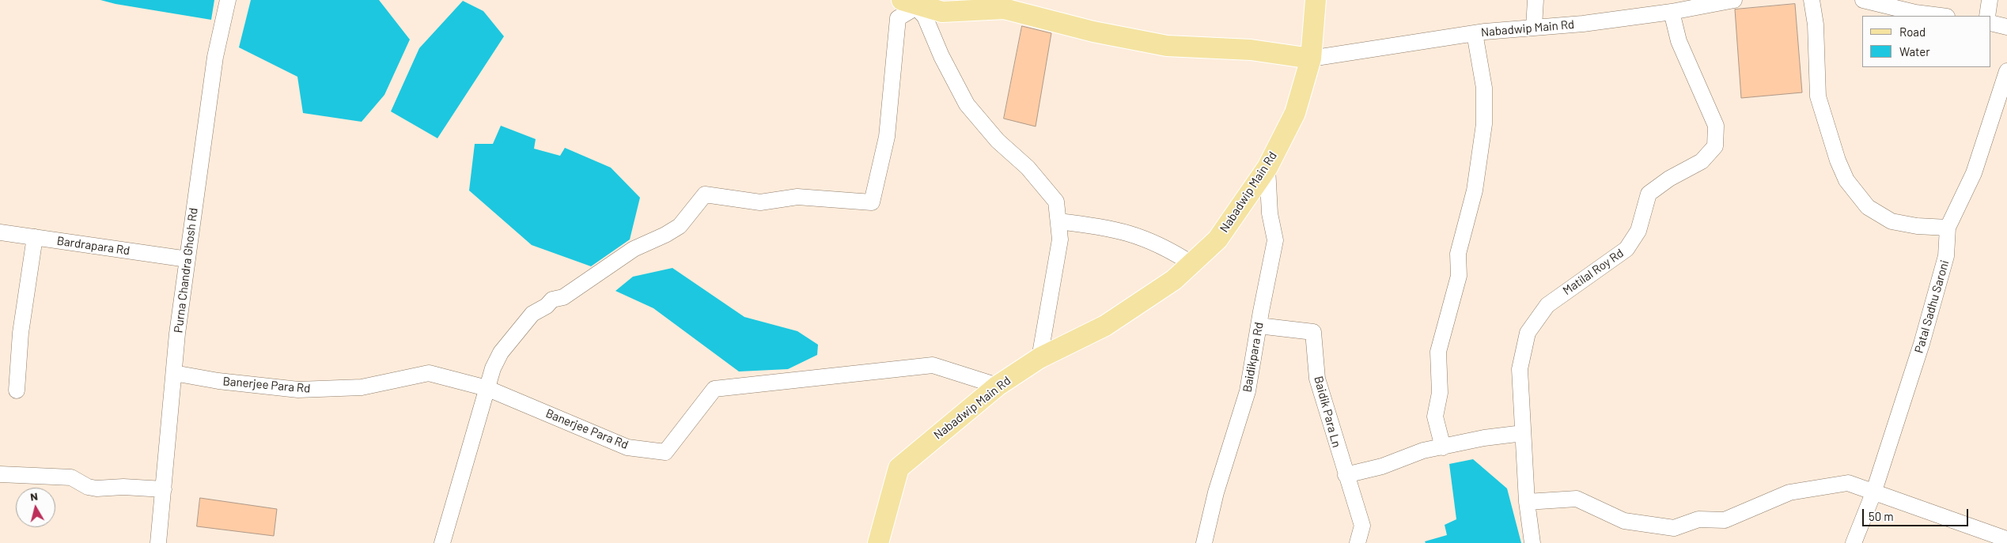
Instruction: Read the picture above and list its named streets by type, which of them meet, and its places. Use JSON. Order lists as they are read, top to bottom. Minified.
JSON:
{"streets":{"main road":["Nabadwip Main Rd"],"street":["Bardrapara Rd","Purna Chandra Ghosh Rd","Matilal Roy Rd","Patal Sadhu Saroni","Baidikpara Rd","Banerjee Para Rd","Baidik Para Ln"]},"crossings":[["Nabadwip Main Rd","Matilal Roy Rd"],["Nabadwip Main Rd","Baidikpara Rd"],["Nabadwip Main Rd","Banerjee Para Rd"],["Bardrapara Rd","Purna Chandra Ghosh Rd"],["Purna Chandra Ghosh Rd","Banerjee Para Rd"],["Baidikpara Rd","Baidik Para Ln"]],"legend":["Road","Water"],"scale_bar":"50 m","north":"top"}
